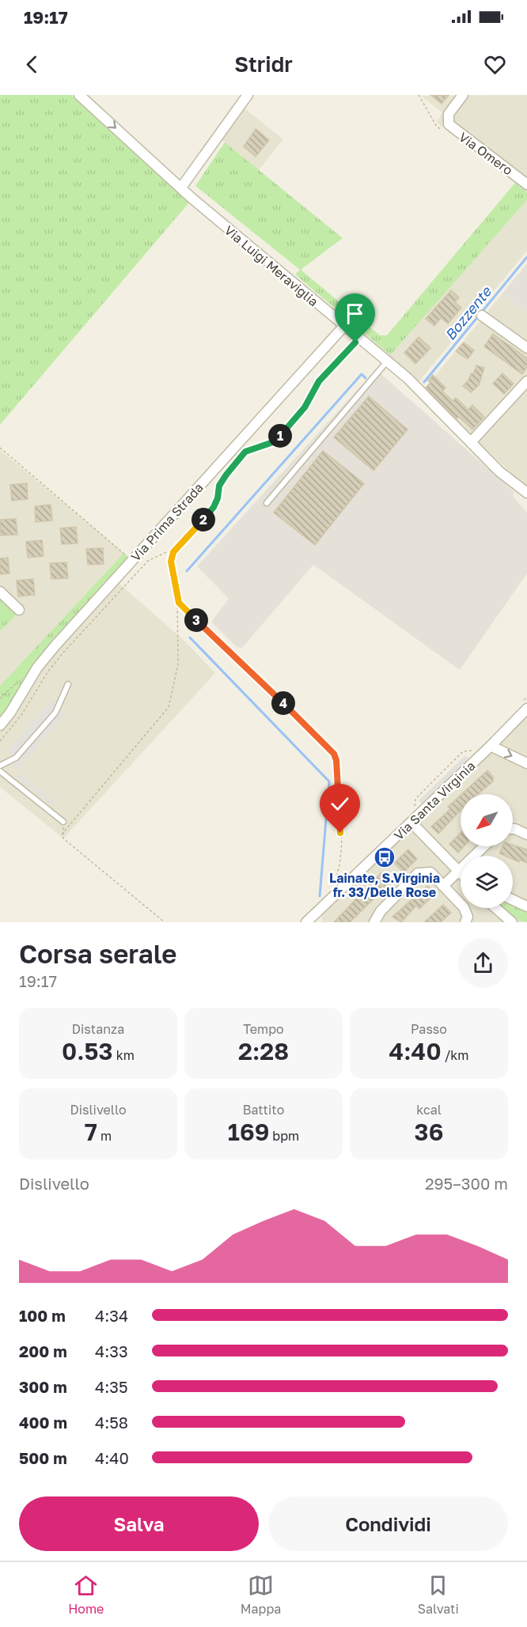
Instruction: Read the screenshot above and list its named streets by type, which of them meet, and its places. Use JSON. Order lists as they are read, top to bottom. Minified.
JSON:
{"streets":{"street":["Via Omero","Via Luigi Meraviglia","Via Prima Strada","Via Santa Virginia"]},"crossings":[["Via Luigi Meraviglia","Via Prima Strada"]],"water":["Bozzente"],"places":{"bus stop":["Lainate, S.Virginia fr. 33/Delle Rose"]},"north":"bottom left","page":{"status":"19:17","header":"Stridr","pins":["1","2","3","4"],"heading":["Corsa serale","19:17"],"stats":[["Distanza","0.53 km"],["Tempo","2:28"],["Passo","4:40 /km"],["Dislivello","7 m"],["Battito","169 bpm"],["kcal","36"]],"chart":["Dislivello","295–300 m"],"list":[{"name":"100 m","note":"4:34"},{"name":"200 m","note":"4:33"},{"name":"300 m","note":"4:35"},{"name":"400 m","note":"4:58"},{"name":"500 m","note":"4:40"}],"buttons":["Salva","Condividi"],"tabs":["Home","Mappa","Salvati"]}}
